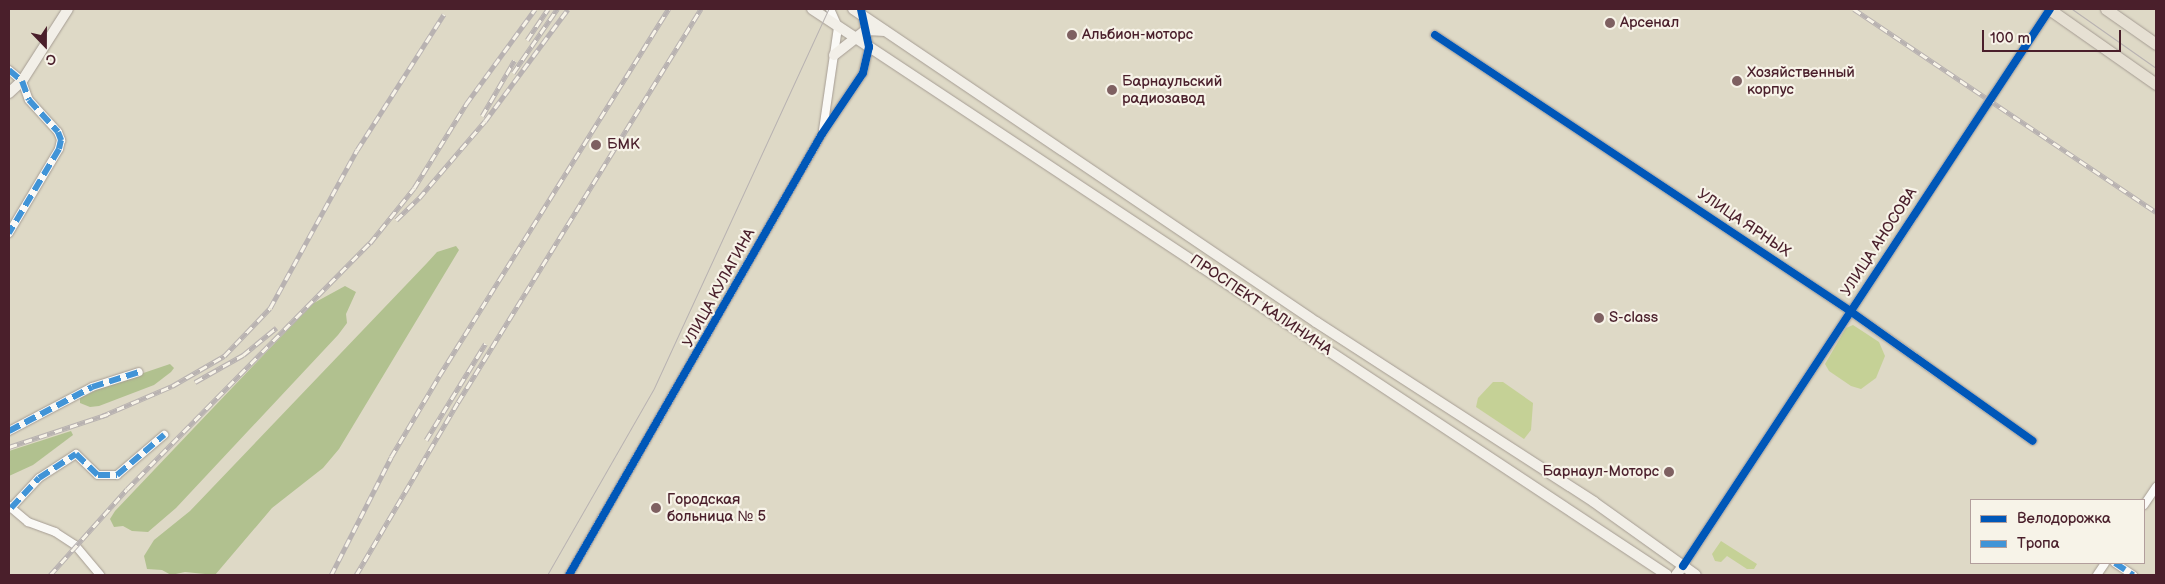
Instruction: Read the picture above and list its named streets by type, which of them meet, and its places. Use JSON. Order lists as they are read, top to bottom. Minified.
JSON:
{"streets":{"main road":["ПРОСПЕКТ КАЛИНИНА"],"street":["УЛИЦА ЯРНЫХ","УЛИЦА АНОСОВА","УЛИЦА КУЛАГИНА"]},"crossings":[["УЛИЦА ЯРНЫХ","УЛИЦА АНОСОВА"],["УЛИЦА АНОСОВА","ПРОСПЕКТ КАЛИНИНА"],["УЛИЦА КУЛАГИНА","ПРОСПЕКТ КАЛИНИНА"]],"places":["Арсенал","Альбион-моторс","Хозяйственный корпус","Барнаульский радиозавод","БМК","S-class","Барнаул-Моторс","Городская больница № 5"],"legend":["Велодорожка","Тропа"],"scale_bar":"100 m","north":"bottom"}
